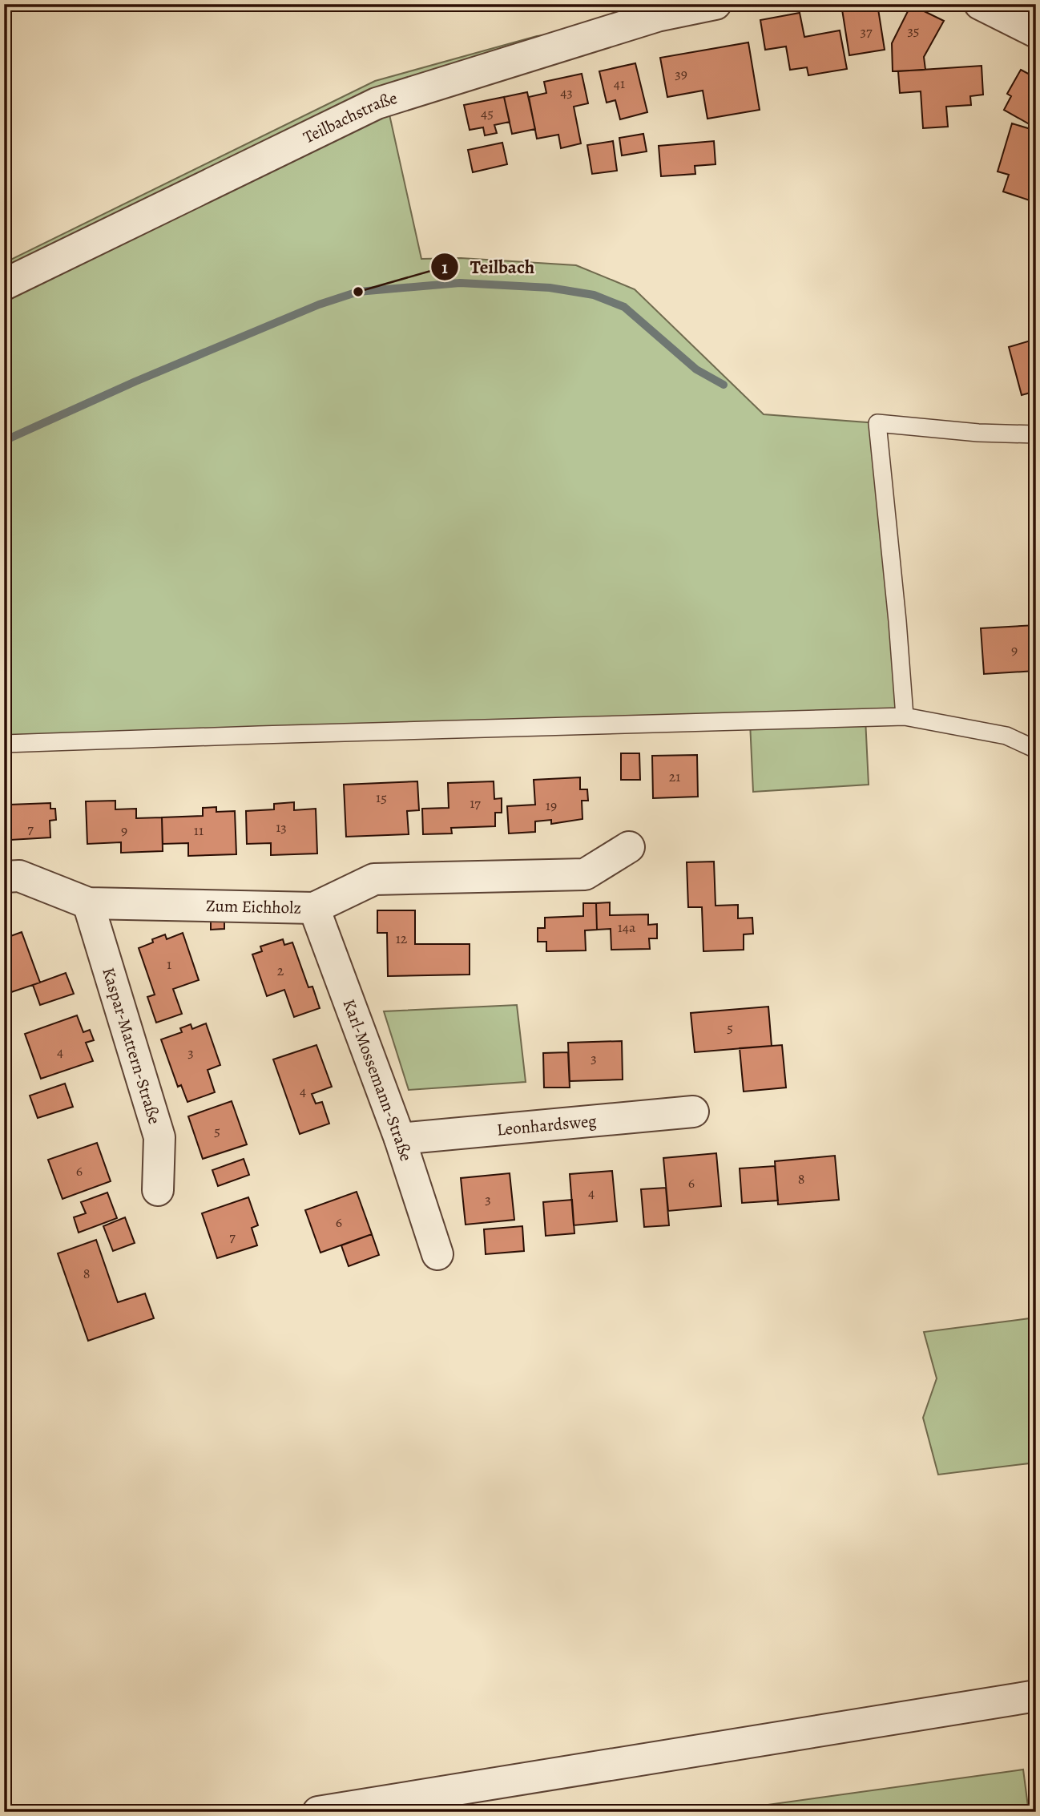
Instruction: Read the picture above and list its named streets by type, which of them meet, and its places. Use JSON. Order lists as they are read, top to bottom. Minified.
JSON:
{"streets":{"street":["Teilbachstraße","Zum Eichholz","Kaspar-Mattern-Straße","Karl-Mossemann-Straße","Leonhardsweg"]},"crossings":[["Zum Eichholz","Kaspar-Mattern-Straße"],["Zum Eichholz","Karl-Mossemann-Straße"],["Karl-Mossemann-Straße","Leonhardsweg"]],"places":["Teilbach"],"house_numbers":["35","37","39","41","43","45","9","21","15","17","19","13","7","9","11","14a","12","1","2","5","4","3","3","4","5","6","8","6","4","3","6","7","8"]}
